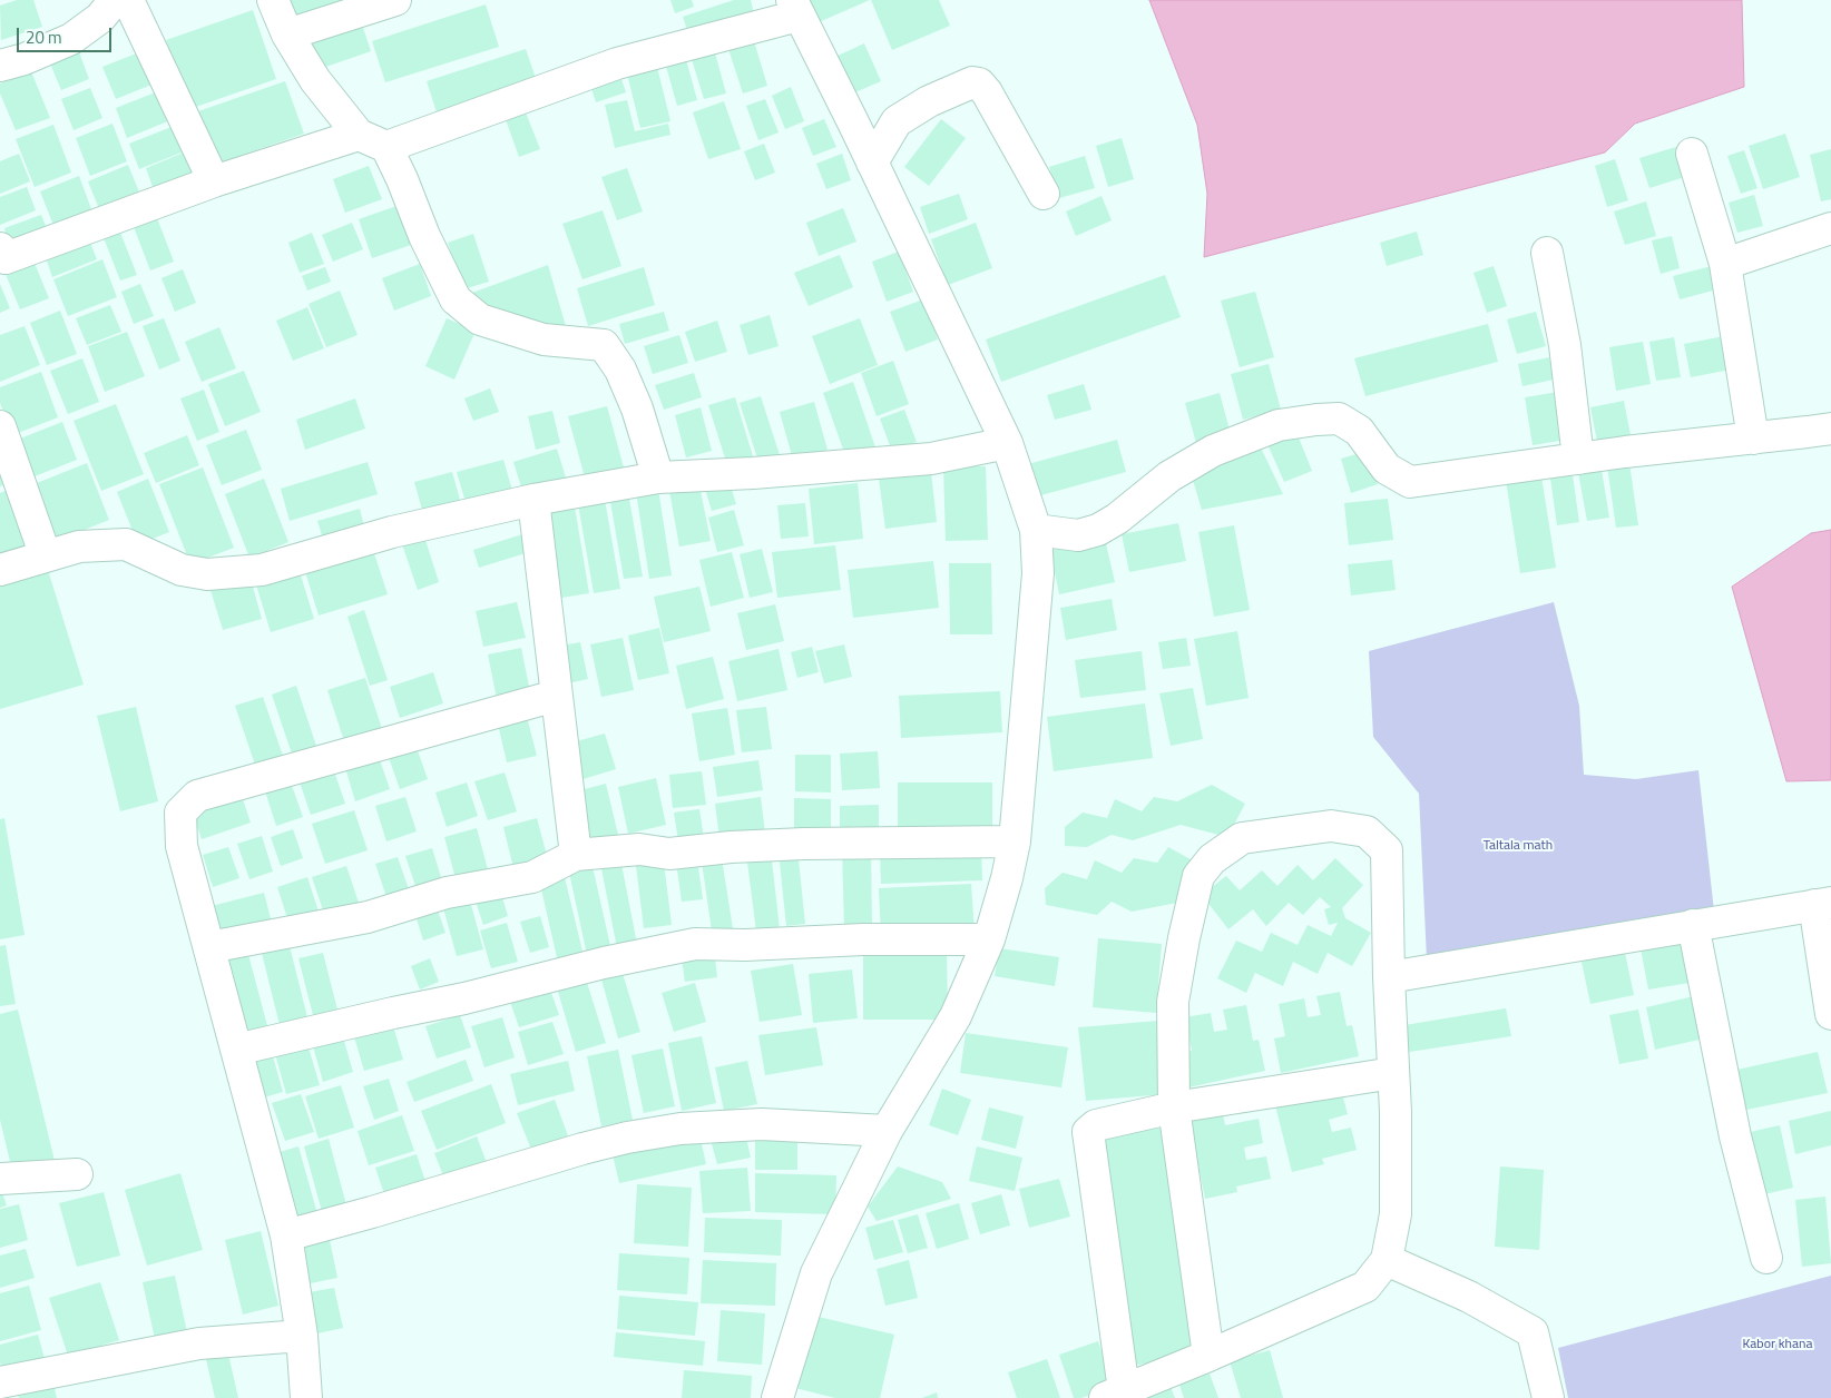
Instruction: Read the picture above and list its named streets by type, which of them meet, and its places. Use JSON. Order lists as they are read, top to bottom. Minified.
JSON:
{"parks":["Taltala math","Kabor khana"],"scale_bar":"20 m"}
